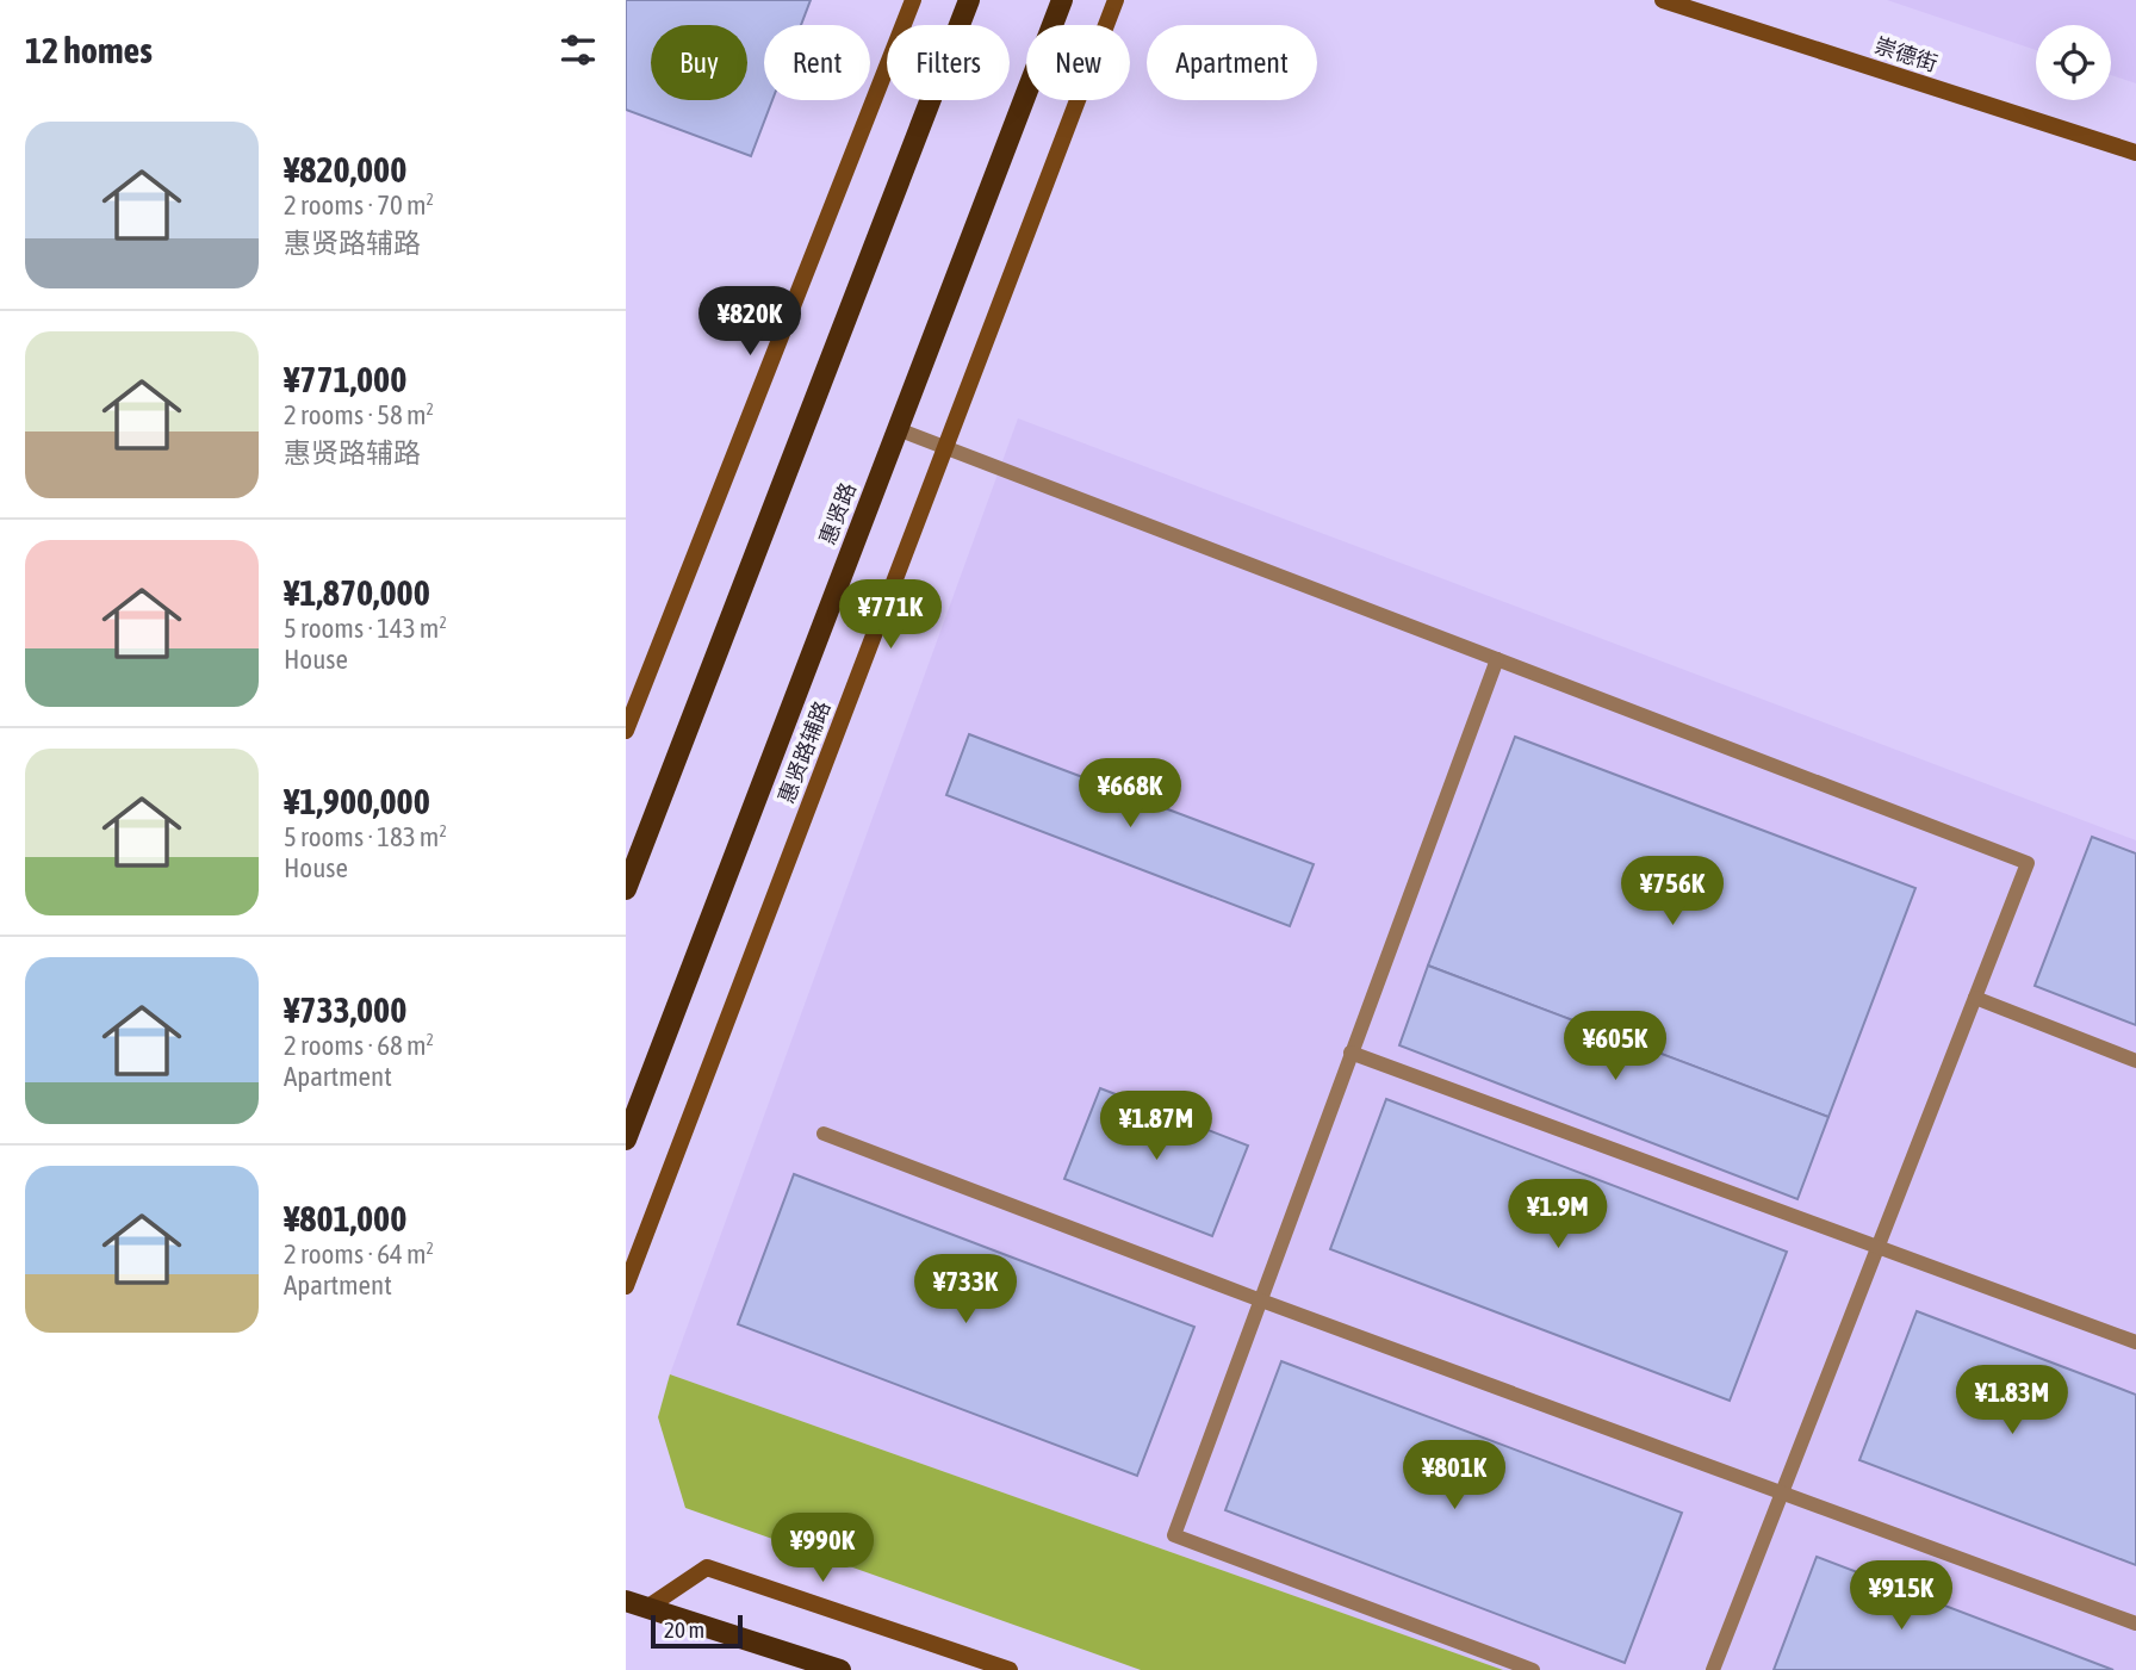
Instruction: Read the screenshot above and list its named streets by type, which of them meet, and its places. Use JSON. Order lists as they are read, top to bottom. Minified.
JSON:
{"streets":{"main road":["惠贤路"],"street":["崇德街","惠贤路辅路"]},"scale_bar":"20 m","page":{"heading":"12 homes","chip":["Buy","Rent","Filters","New","Apartment"],"list":[{"name":"¥820,000","note":"2 rooms · 70 m² · 惠贤路辅路"},{"name":"¥771,000","note":"2 rooms · 58 m² · 惠贤路辅路"},{"name":"¥1,870,000","note":"5 rooms · 143 m² · House"},{"name":"¥1,900,000","note":"5 rooms · 183 m² · House"},{"name":"¥733,000","note":"2 rooms · 68 m² · Apartment"},{"name":"¥801,000","note":"2 rooms · 64 m² · Apartment"}],"price":["¥820K","¥771K","¥668K","¥756K","¥605K","¥1.87M","¥1.9M","¥733K","¥1.83M","¥801K","¥990K","¥915K"],"scale":"20 m"}}
